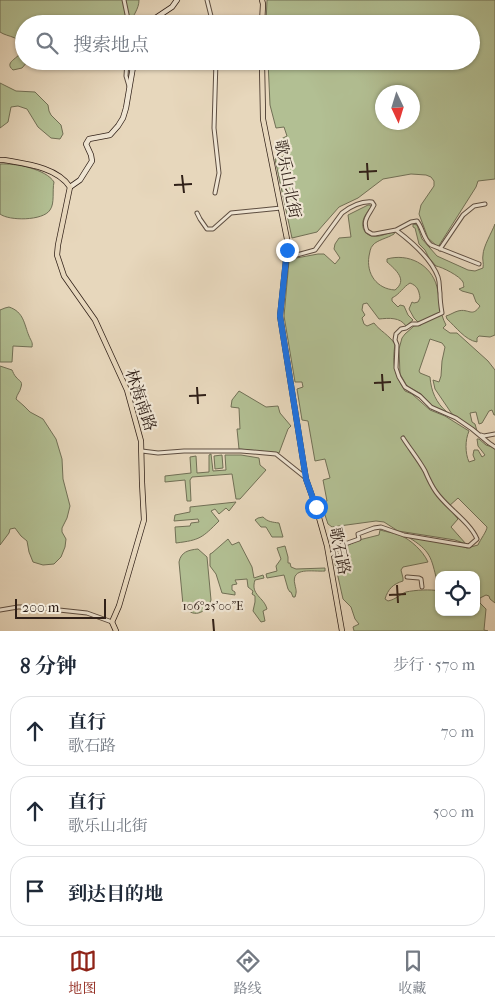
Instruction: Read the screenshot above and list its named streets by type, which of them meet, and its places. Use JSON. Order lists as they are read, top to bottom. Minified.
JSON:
{"streets":{"main road":["歌乐山北街","林海南路","歌石路"]},"crossings":[["歌乐山北街","歌石路"]],"scale_bar":"200 m","north":"bottom","page":{"search":"搜索地点","scale":"200 m","heading":["8 分钟","步行 · 570 m"],"list":[["直行","歌石路","70 m"],["直行","歌乐山北街","500 m"],"到达目的地"],"nav":["地图","路线","收藏"]},"coordinates":["106°25'00\"E"]}
